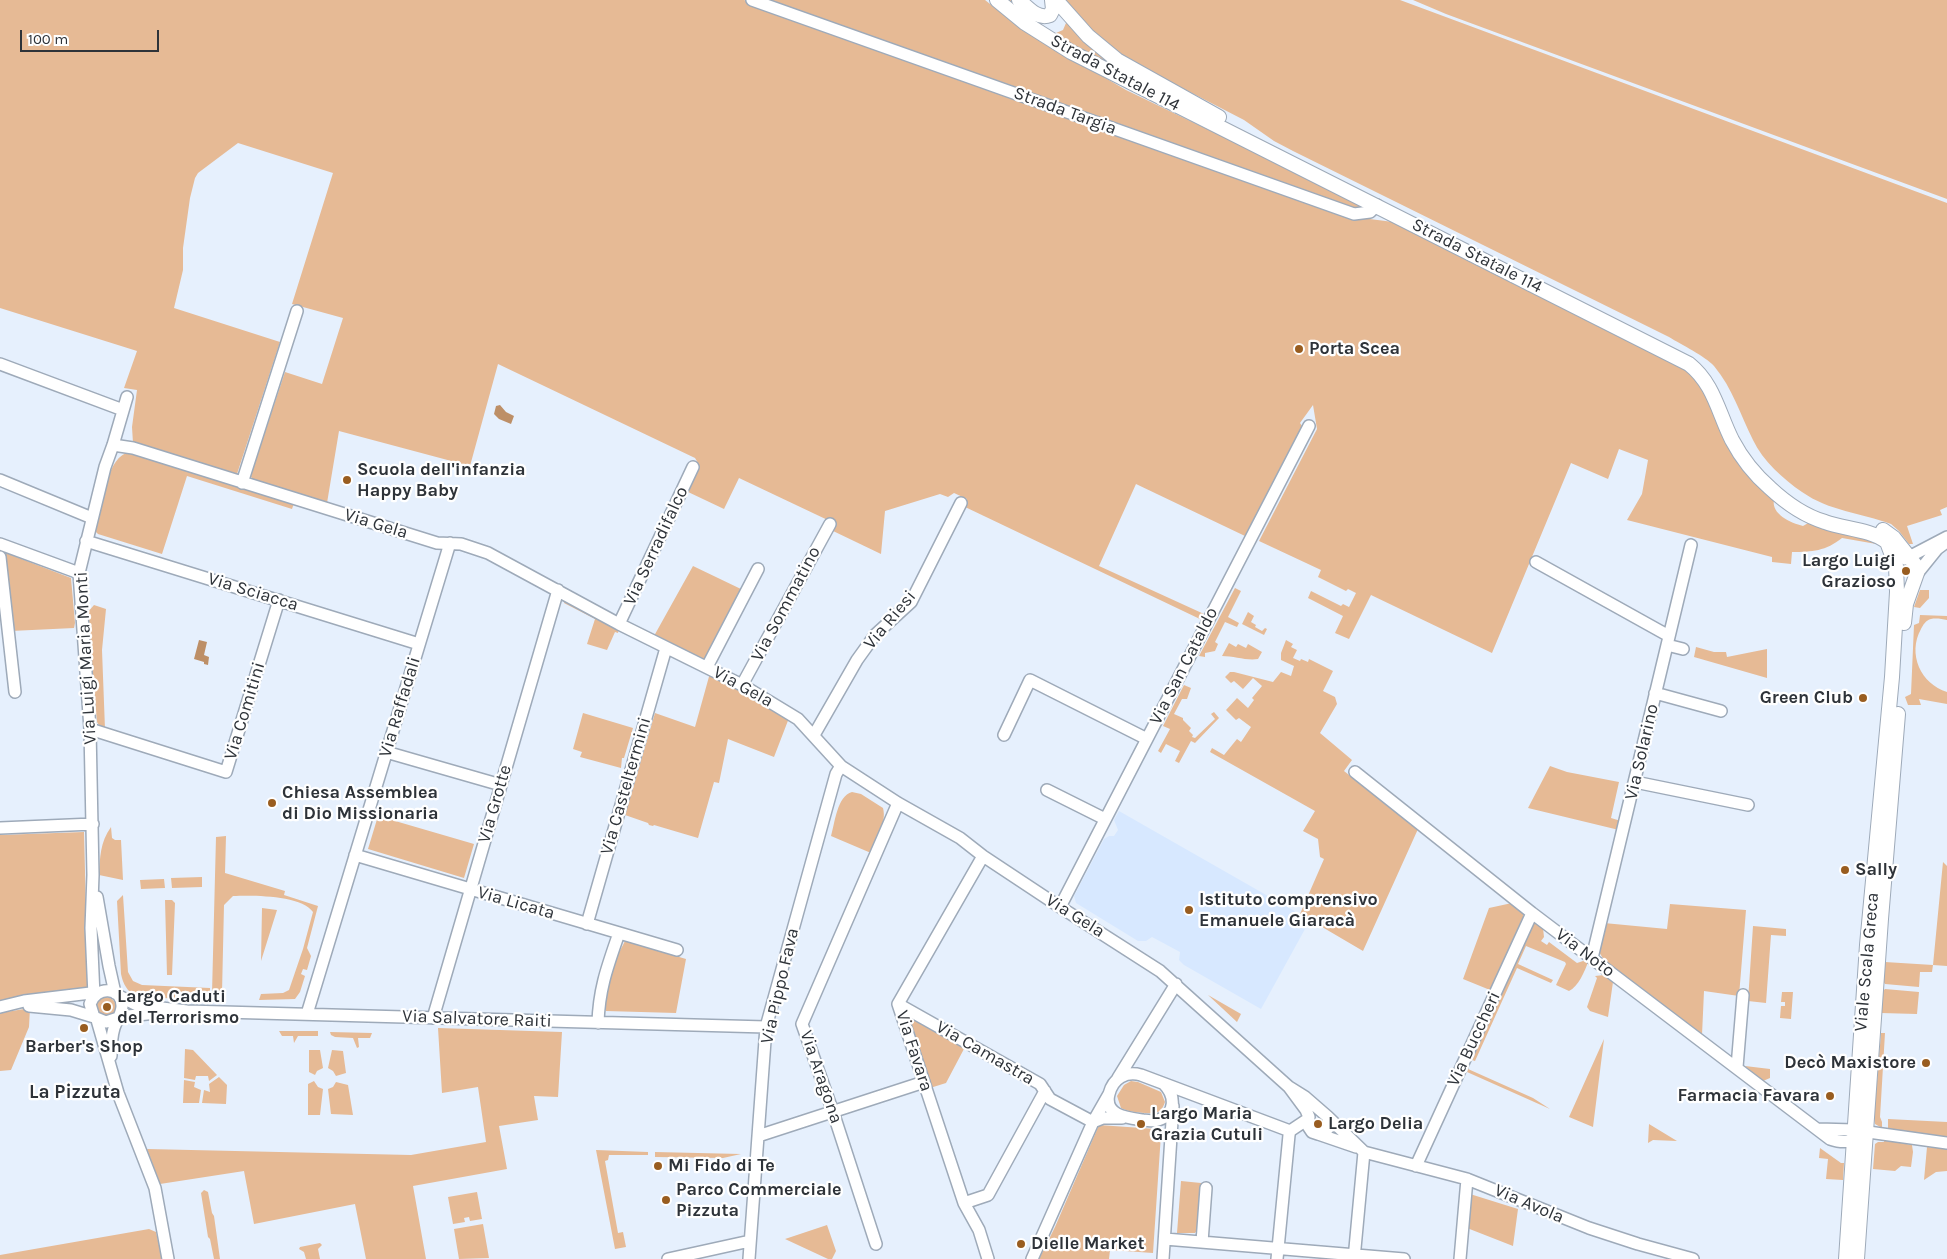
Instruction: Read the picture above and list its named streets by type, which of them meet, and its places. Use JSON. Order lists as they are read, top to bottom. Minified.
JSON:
{"streets":{"main road":["Strada Statale 114","Viale Scala Greca"],"street":["Strada Targia","Via Gela","Via Serradifalco","Via Sciacca","Via Sommatino","Via Riesi","Via Luigi Maria Monti","Via San Cataldo","Via Raffadali","Via Comitini","Via Solarino","Via Casteltermini","Via Grotte","Via Licata","Via Noto","Via Pippo Fava","Via Salvatore Raiti","Via Buccheri","Via Favara","Via Camastra","Via Aragona","Via Avola"]},"crossings":[["Strada Statale 114","Strada Targia"],["Strada Statale 114","Viale Scala Greca"],["Via Gela","Via Serradifalco"],["Via Gela","Via Sommatino"],["Via Gela","Via Riesi"],["Via Gela","Via Luigi Maria Monti"],["Via Gela","Via San Cataldo"],["Via Gela","Via Raffadali"],["Via Gela","Via Casteltermini"],["Via Gela","Via Grotte"],["Via Gela","Via Pippo Fava"],["Via Gela","Via Favara"],["Via Gela","Via Aragona"],["Via Sciacca","Via Luigi Maria Monti"],["Via Sciacca","Via Raffadali"],["Via Sciacca","Via Comitini"],["Via Luigi Maria Monti","Via Comitini"],["Via Raffadali","Via Licata"],["Via Raffadali","Via Salvatore Raiti"],["Via Solarino","Via Noto"],["Via Casteltermini","Via Licata"],["Via Grotte","Via Licata"],["Via Grotte","Via Salvatore Raiti"],["Via Noto","Viale Scala Greca"],["Via Noto","Via Buccheri"],["Via Pippo Fava","Via Salvatore Raiti"],["Via Buccheri","Via Avola"],["Via Favara","Via Camastra"]],"districts":["La Pizzuta"],"places":["Porta Scea","Scuola dell'infanzia Happy Baby","Largo Luigi Grazioso","Green Club","Chiesa Assemblea di Dio Missionaria","Sally","Istituto comprensivo Emanuele Giaracà","Largo Caduti del Terrorismo","Barber's Shop","Decò Maxistore","Farmacia Favara","Largo Maria Grazia Cutuli","Largo Delia","Mi Fido di Te","Parco Commerciale Pizzuta","Dielle Market"],"scale_bar":"100 m"}
